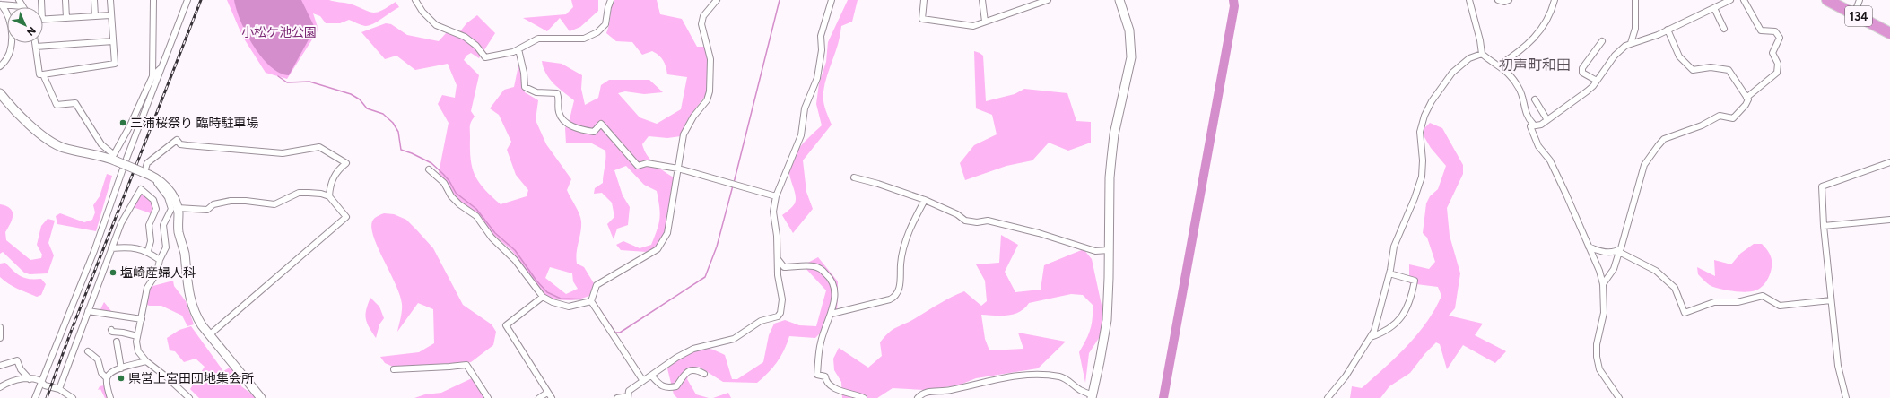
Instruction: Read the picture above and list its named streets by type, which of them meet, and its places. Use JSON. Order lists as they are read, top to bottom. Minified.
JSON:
{"streets":{"highway":["134"]},"districts":["初声町和田"],"parks":["小松ケ池公園"],"places":["三浦桜祭り 臨時駐車場","塩崎産婦人科","県営上宮田団地集会所"],"north":"bottom right"}
